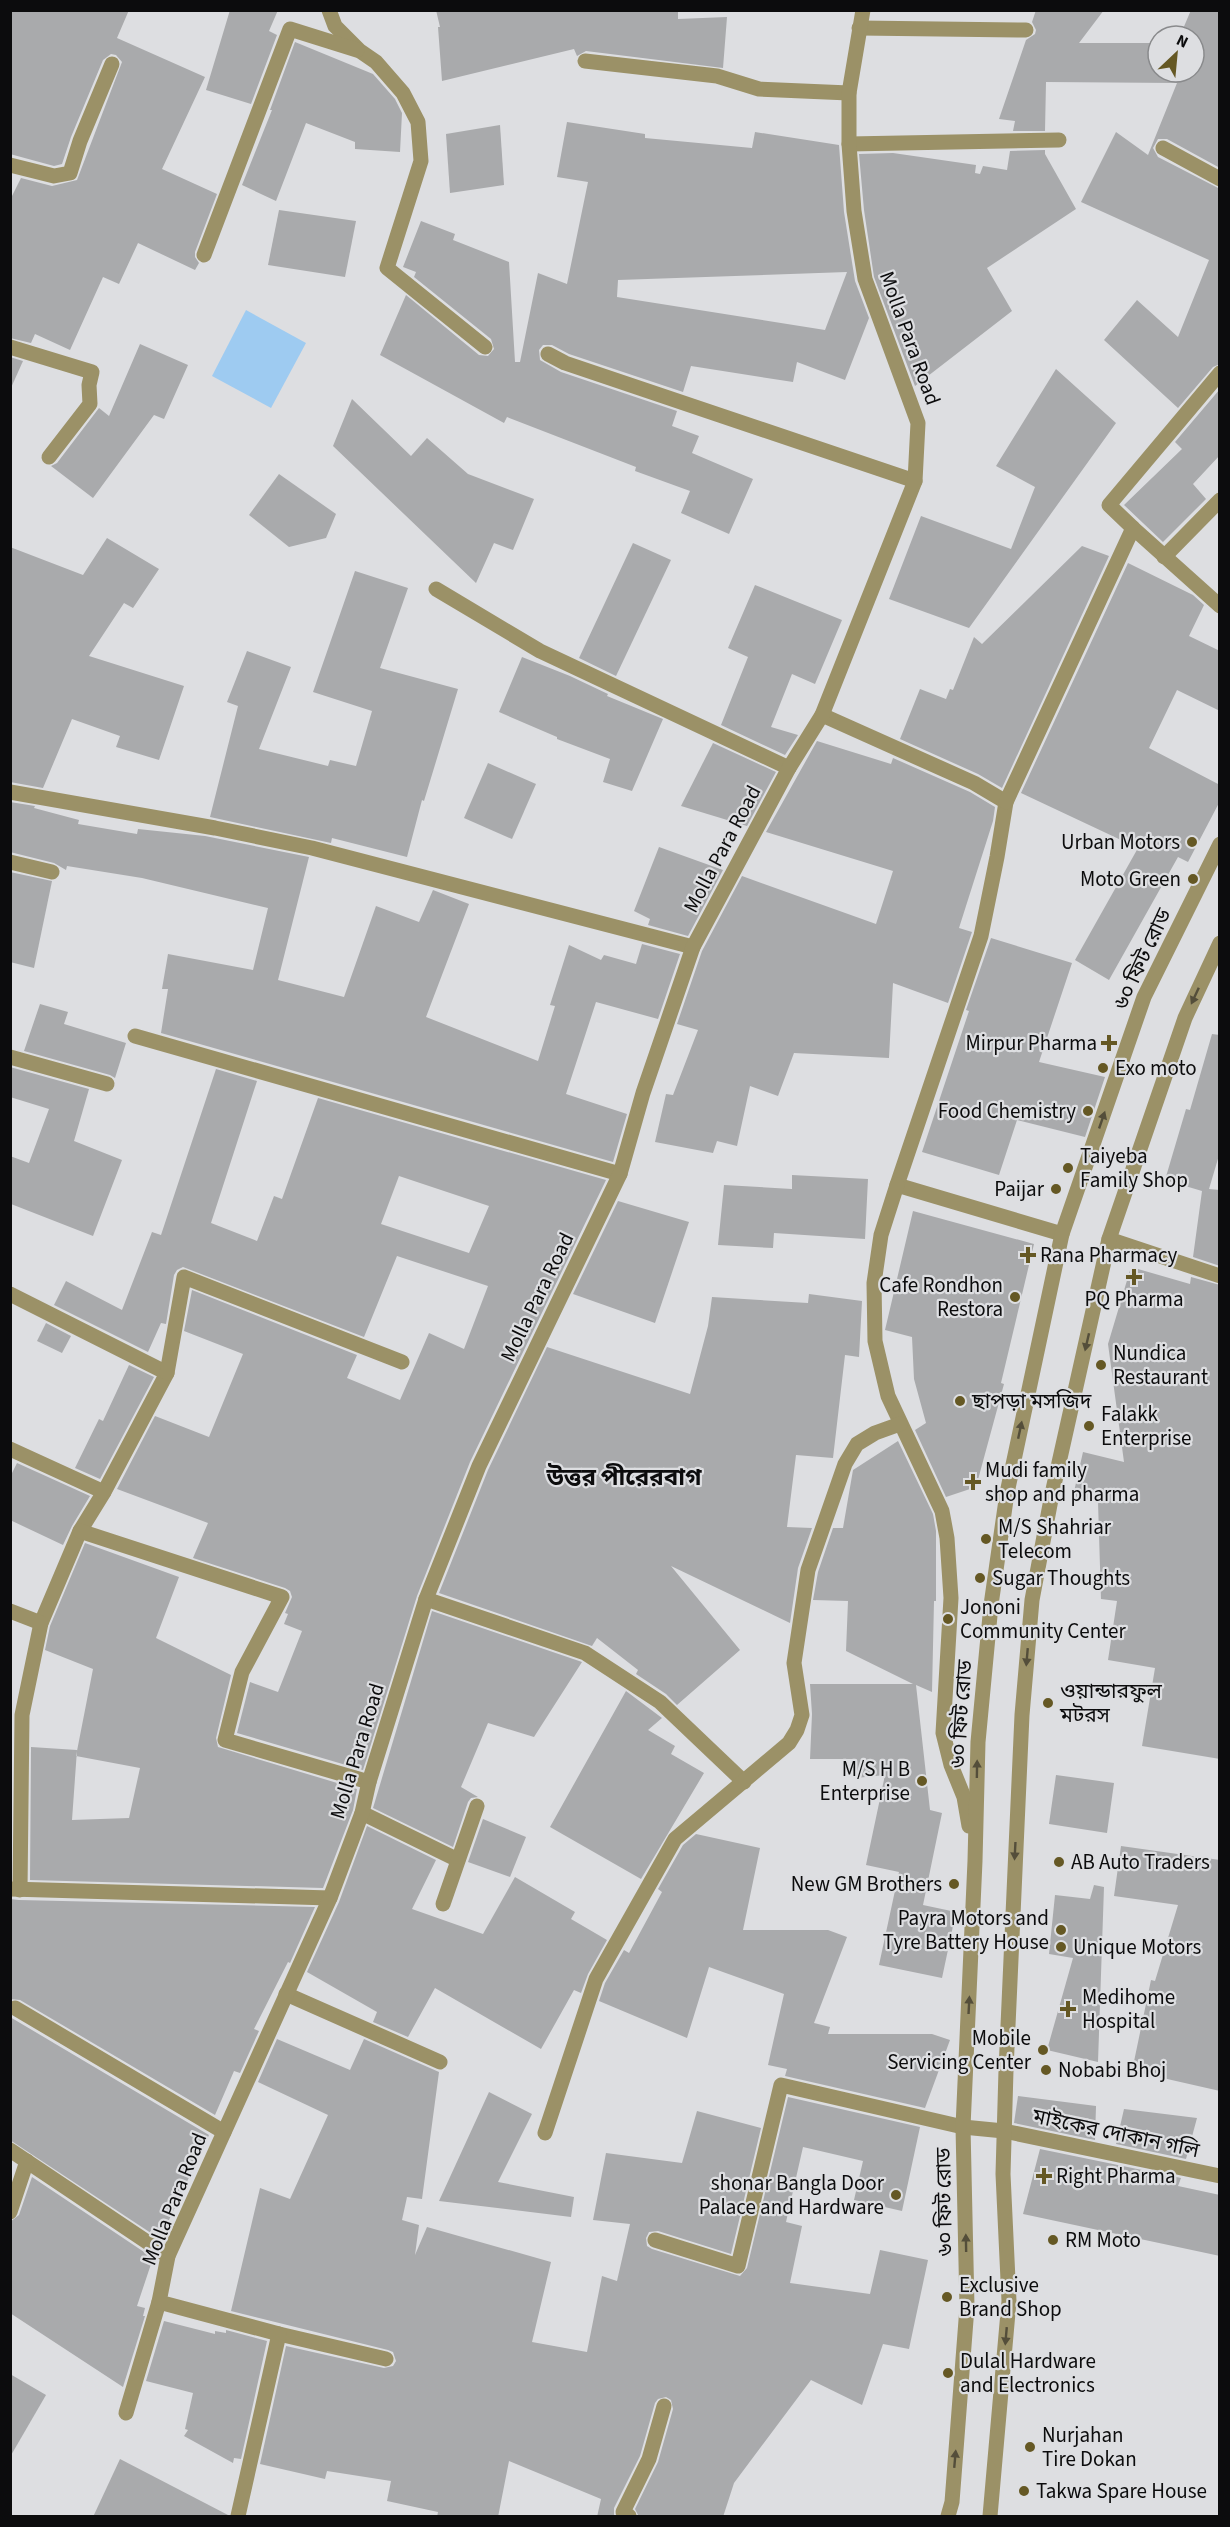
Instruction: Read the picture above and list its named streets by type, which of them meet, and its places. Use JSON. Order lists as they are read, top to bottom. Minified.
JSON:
{"streets":{"street":["Molla Para Road","৬০ ফিট রোড","মাইকের দোকান গলি"]},"crossings":[["৬০ ফিট রোড","মাইকের দোকান গলি"]],"districts":["উত্তর পীরেরবাগ"],"places":{"other":["Urban Motors","Moto Green","Exo moto","Food Chemistry","Taiyeba Family Shop","Paijar","Cafe Rondhon Restora","Nundica Restaurant","ছাপড়া মসজিদ","Falakk Enterprise","M/S Shahriar Telecom","Sugar Thoughts","Jononi Community Center","ওয়ান্ডারফুল মটরস","M/S H B Enterprise","AB Auto Traders","New GM Brothers","Payra Motors and Tyre Battery House","Unique Motors","Mobile Servicing Center","Nobabi Bhoj","shonar Bangla Door Palace and Hardware","RM Moto","Exclusive Brand Shop","Dulal Hardware and Electronics","Nurjahan Tire Dokan","Takwa Spare House"],"health":["Mirpur Pharma","Rana Pharmacy","PQ Pharma","Mudi family shop and pharma","Medihome Hospital","Right Pharma"]},"north":"top right"}
